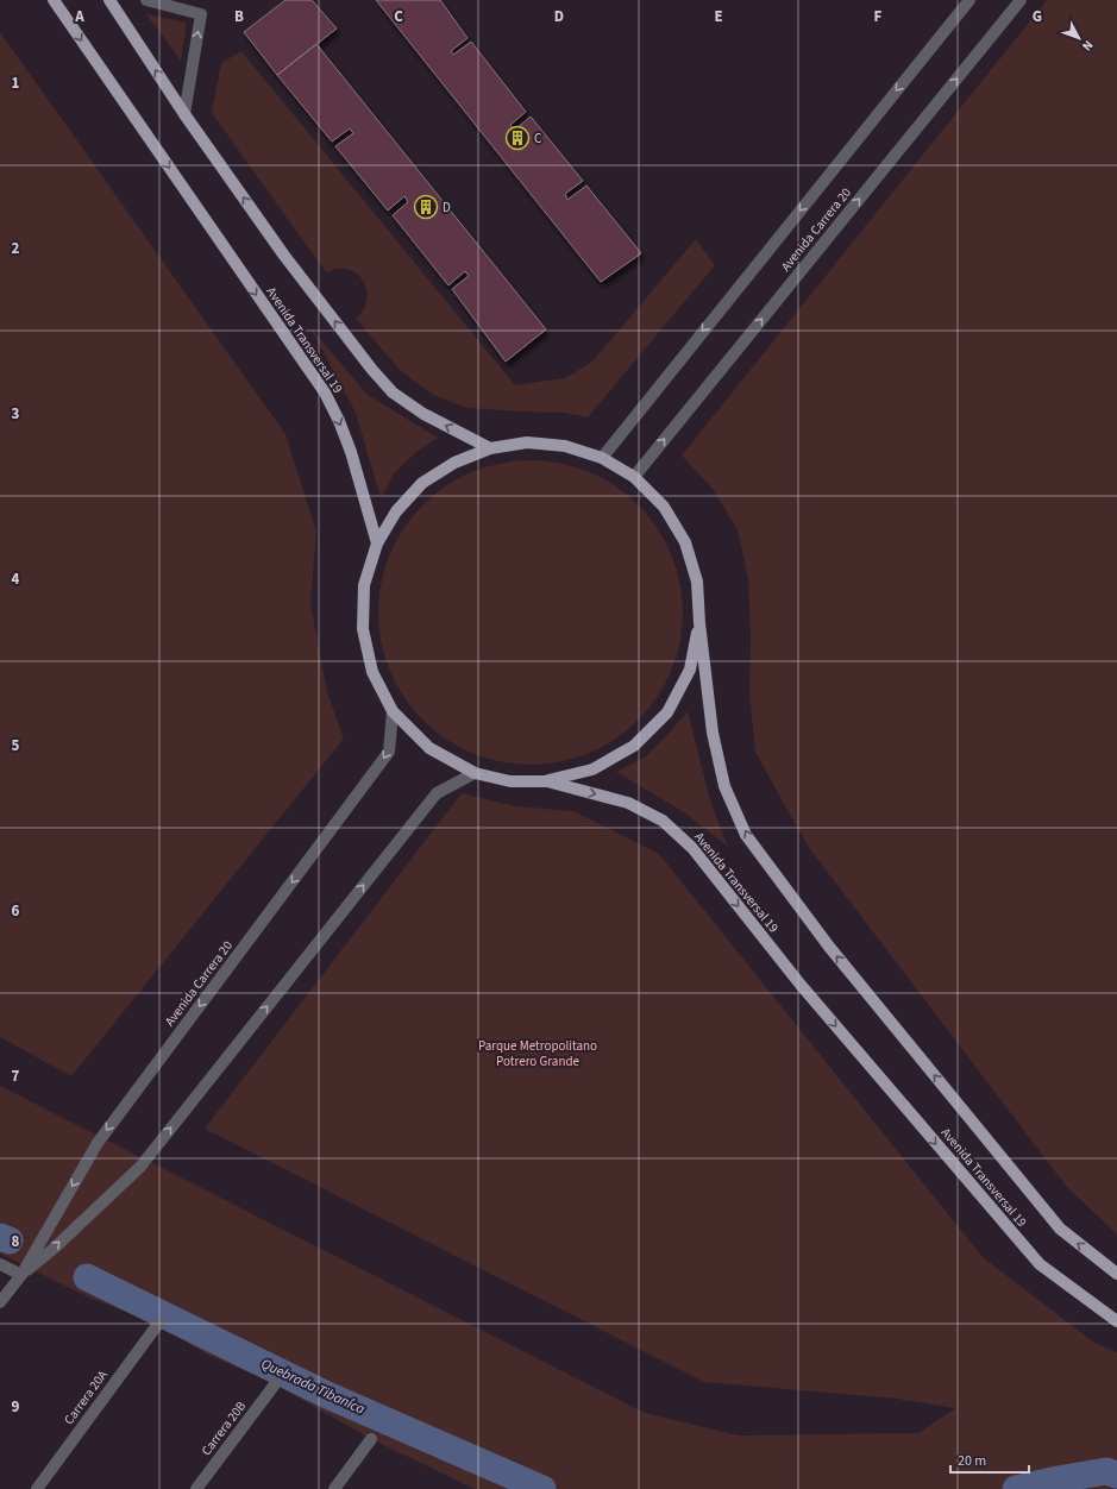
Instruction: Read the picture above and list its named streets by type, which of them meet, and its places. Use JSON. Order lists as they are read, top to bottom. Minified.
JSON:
{"streets":{"main road":["Avenida Transversal 19"],"street":["Avenida Carrera 20","Carrera 20A","Carrera 20B"]},"crossings":[["Avenida Carrera 20","Avenida Transversal 19"]],"water":["Quebrada Tibaníca"],"parks":["Parque Metropolitano Potrero Grande"],"places":{"building":["C","D"]},"scale_bar":"20 m","north":"bottom right","grid":{"columns":["A","B","C","D","E","F","G"],"rows":["1","2","3","4","5","6","7","8","9"]}}
